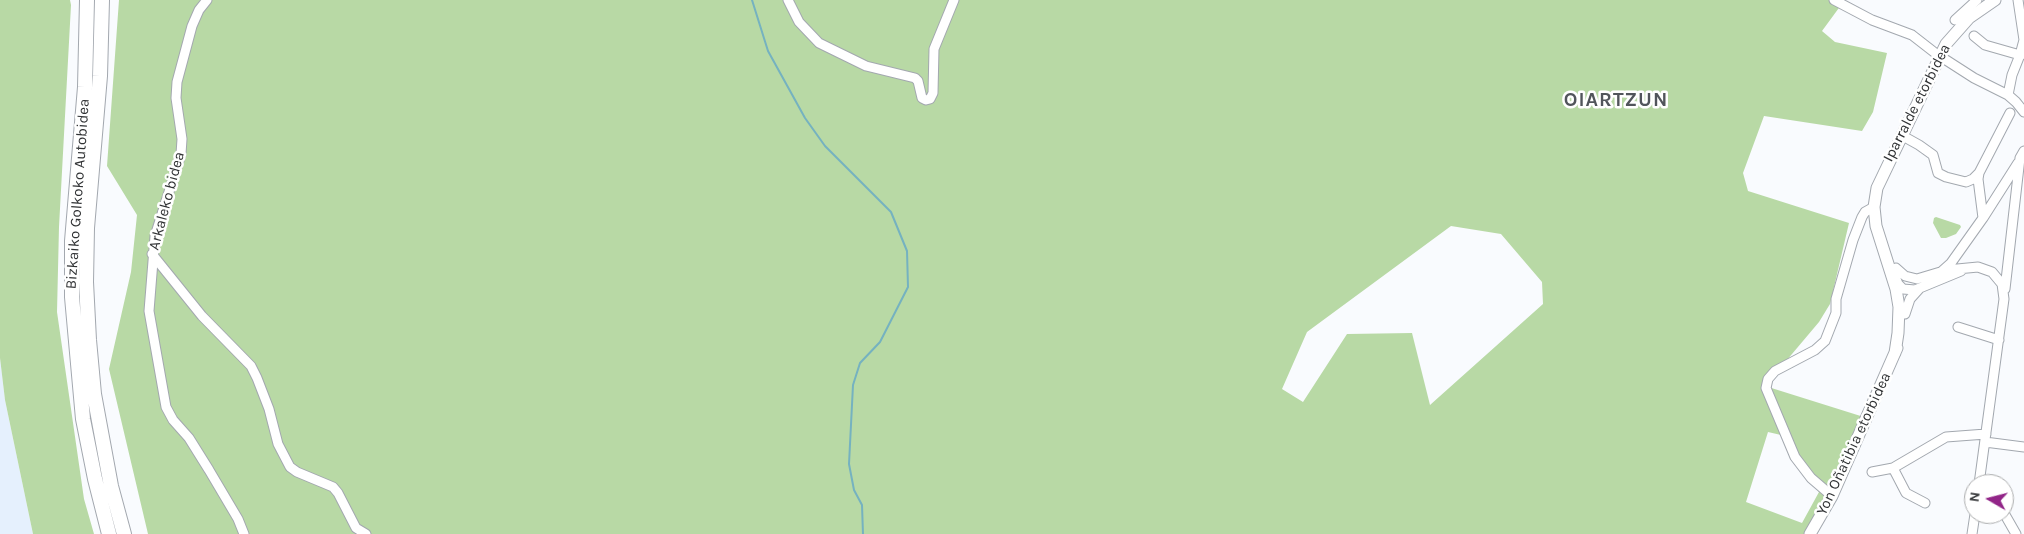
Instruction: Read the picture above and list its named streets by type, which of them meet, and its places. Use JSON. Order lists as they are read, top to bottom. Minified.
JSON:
{"streets":{"highway":["Bizkaiko Golkoko Autobidea"],"main road":["Iparralde etorbidea","Yon Oñatibia etorbidea"],"street":["Arkaleko bidea"]},"crossings":[["Iparralde etorbidea","Yon Oñatibia etorbidea"]],"districts":["OIARTZUN"],"north":"left"}
